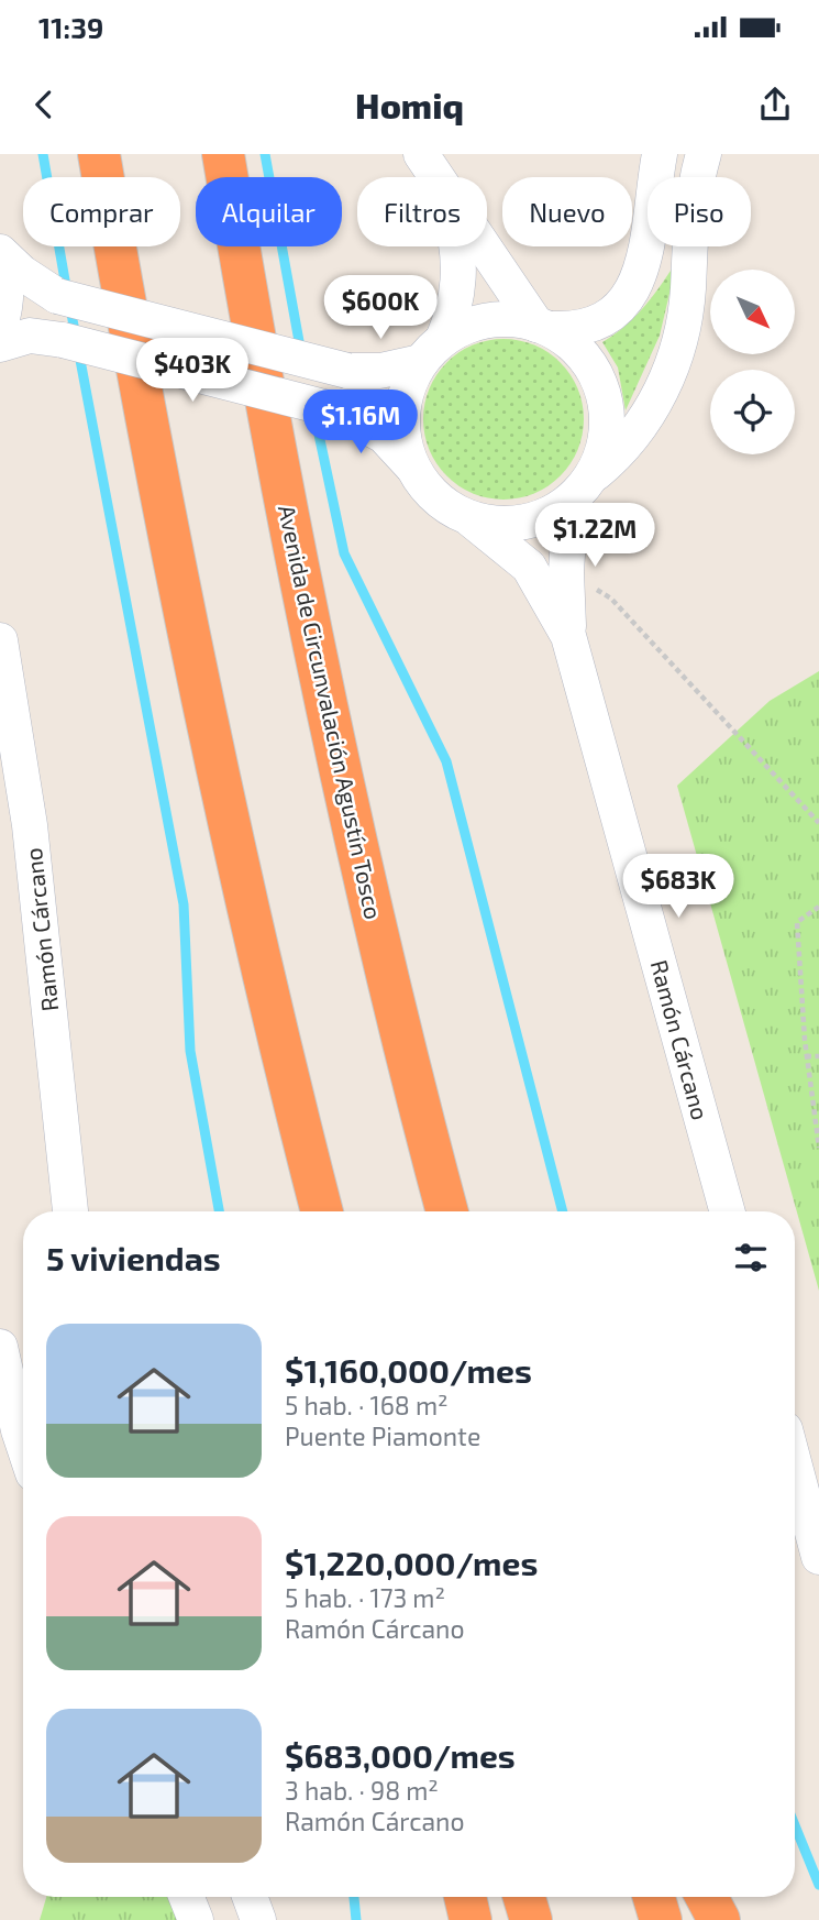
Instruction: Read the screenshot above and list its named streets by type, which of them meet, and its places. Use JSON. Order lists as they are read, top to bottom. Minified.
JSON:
{"streets":{"highway":["Avenida de Circunvalación Agustín Tosco"],"main road":["Ramón Cárcano"]},"north":"bottom right","page":{"status":"11:39","header":"Homiq","chip":["Comprar","Alquilar","Filtros","Nuevo","Piso"],"price":["$600K","$403K","$1.16M","$1.22M","$683K"],"heading":"5 viviendas","list":[{"name":"$1,160,000/mes","note":"5 hab. · 168 m² · Puente Piamonte"},{"name":"$1,220,000/mes","note":"5 hab. · 173 m² · Ramón Cárcano"},{"name":"$683,000/mes","note":"3 hab. · 98 m² · Ramón Cárcano"}]}}
